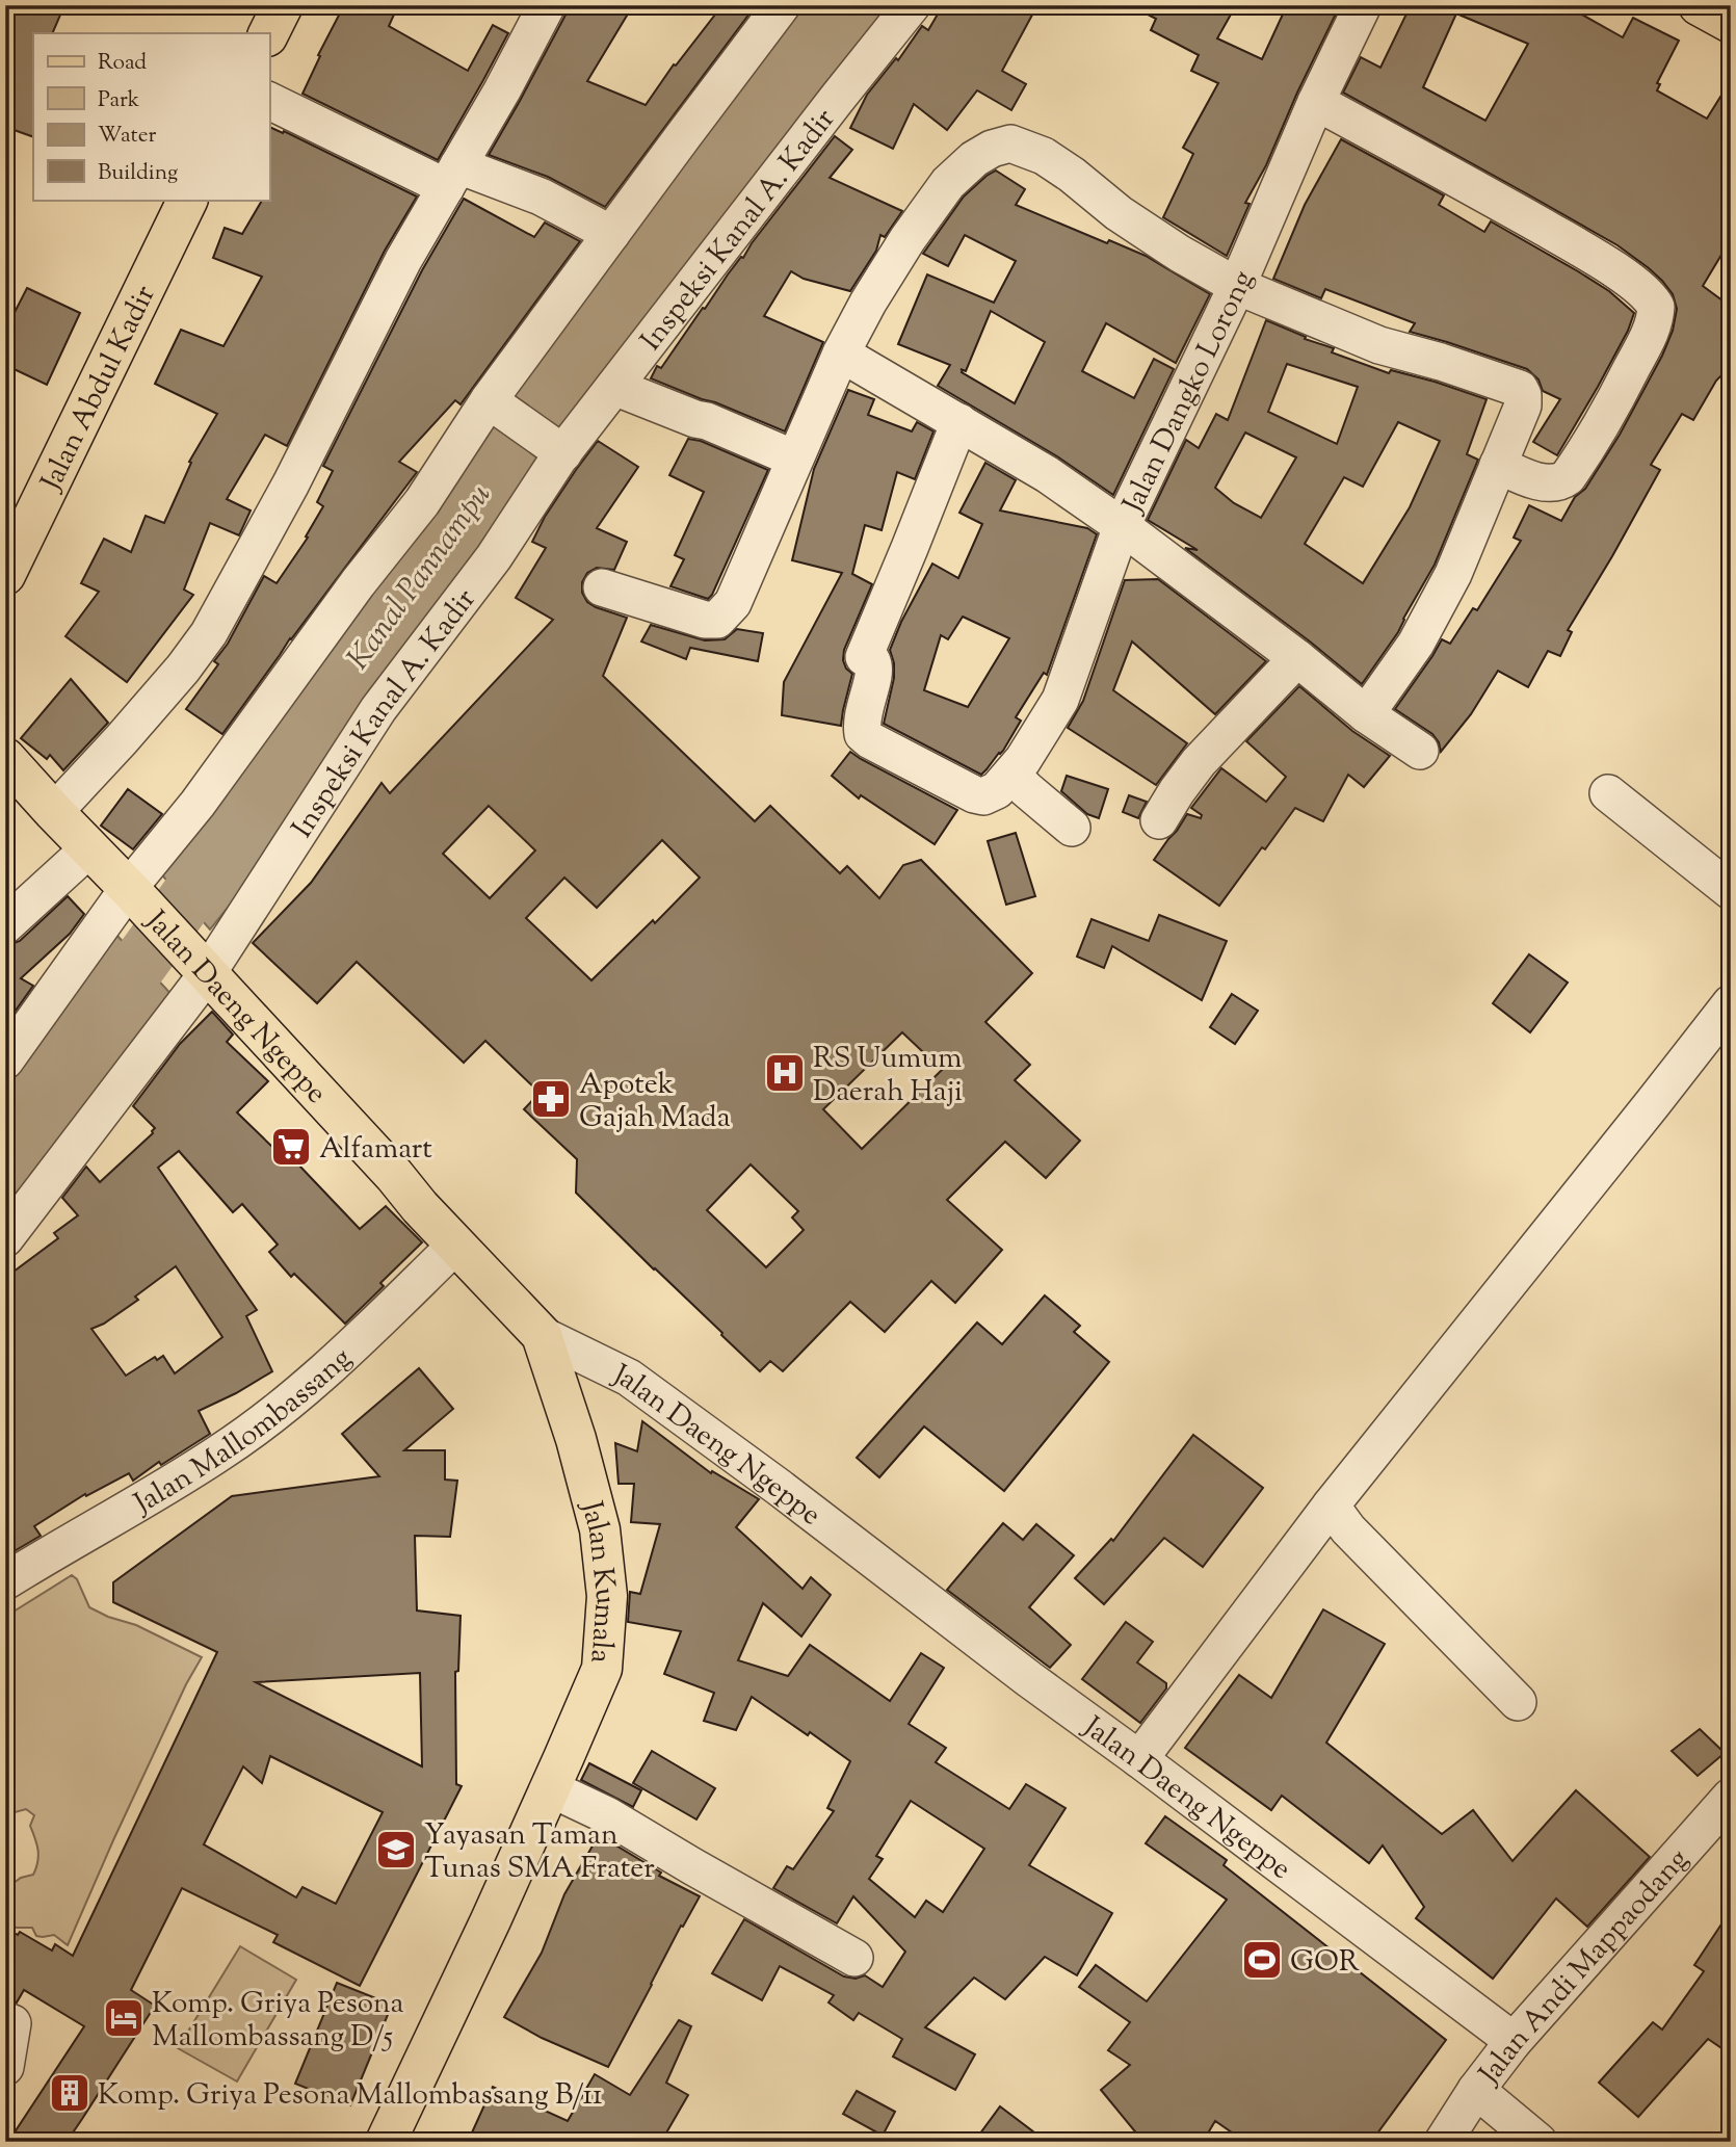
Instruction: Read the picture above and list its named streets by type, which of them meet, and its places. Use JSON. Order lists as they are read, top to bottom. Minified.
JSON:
{"streets":{"main road":["Jalan Abdul Kadir","Jalan Daeng Ngeppe","Jalan Kumala"],"street":["Inspeksi Kanal A. Kadir","Jalan Dangko Lorong","Jalan Mallombassang","Jalan Andi Mappaodang"]},"crossings":[["Inspeksi Kanal A. Kadir","Jalan Daeng Ngeppe"],["Jalan Daeng Ngeppe","Jalan Mallombassang"],["Jalan Daeng Ngeppe","Jalan Kumala"],["Jalan Daeng Ngeppe","Jalan Andi Mappaodang"]],"water":["Kanal Pannampu"],"places":{"hospital":["RS Uumum Daerah Haji"],"pharmacy":["Apotek Gajah Mada"],"supermarket":["Alfamart"],"school or university":["Yayasan Taman Tunas SMA Frater"],"sports":["GOR"],"hotel":["Komp. Griya Pesona Mallombassang D/5"],"building":["Komp. Griya Pesona Mallombassang B/11"]},"legend":["Road","Park","Water","Building"]}
